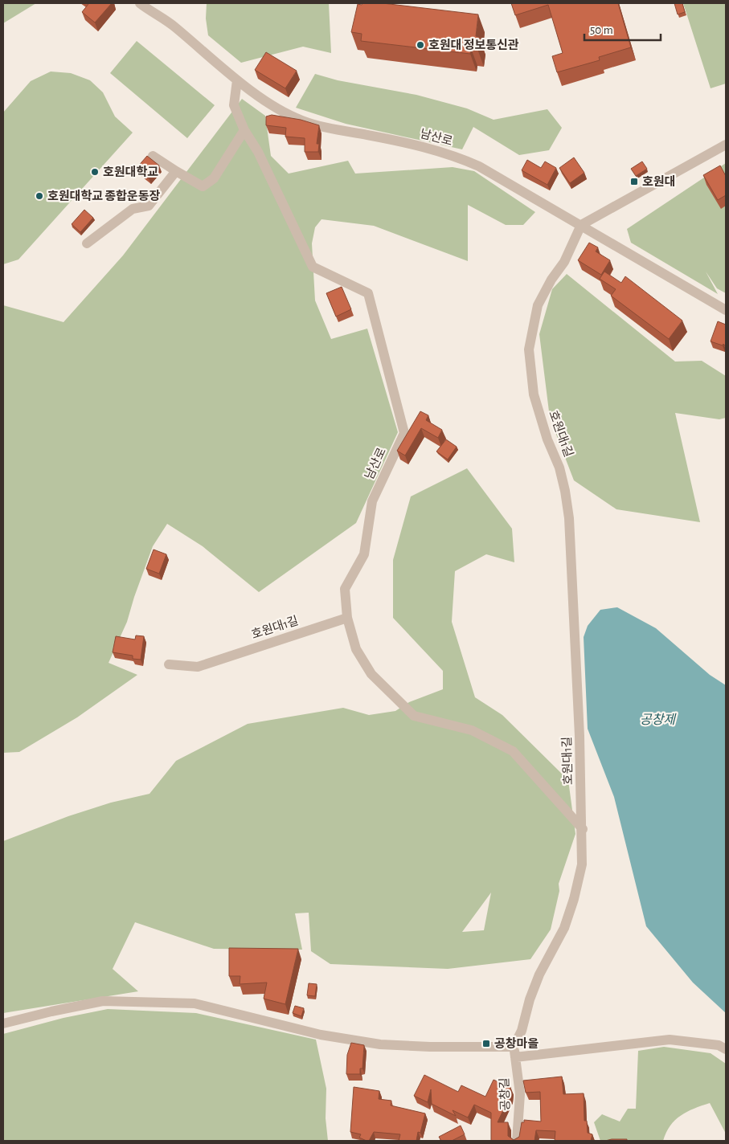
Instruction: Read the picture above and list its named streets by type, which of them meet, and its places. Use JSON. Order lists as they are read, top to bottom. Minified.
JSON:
{"streets":{"street":["남산로","호원대1길","공창길"]},"crossings":[["남산로","호원대1길"],["호원대1길","공창길"]],"water":["공창제"],"places":{"other":["호원대 정보통신관","호원대학교","호원대학교 종합운동장"],"transit":["호원대","공창마을"]},"scale_bar":"50 m"}
